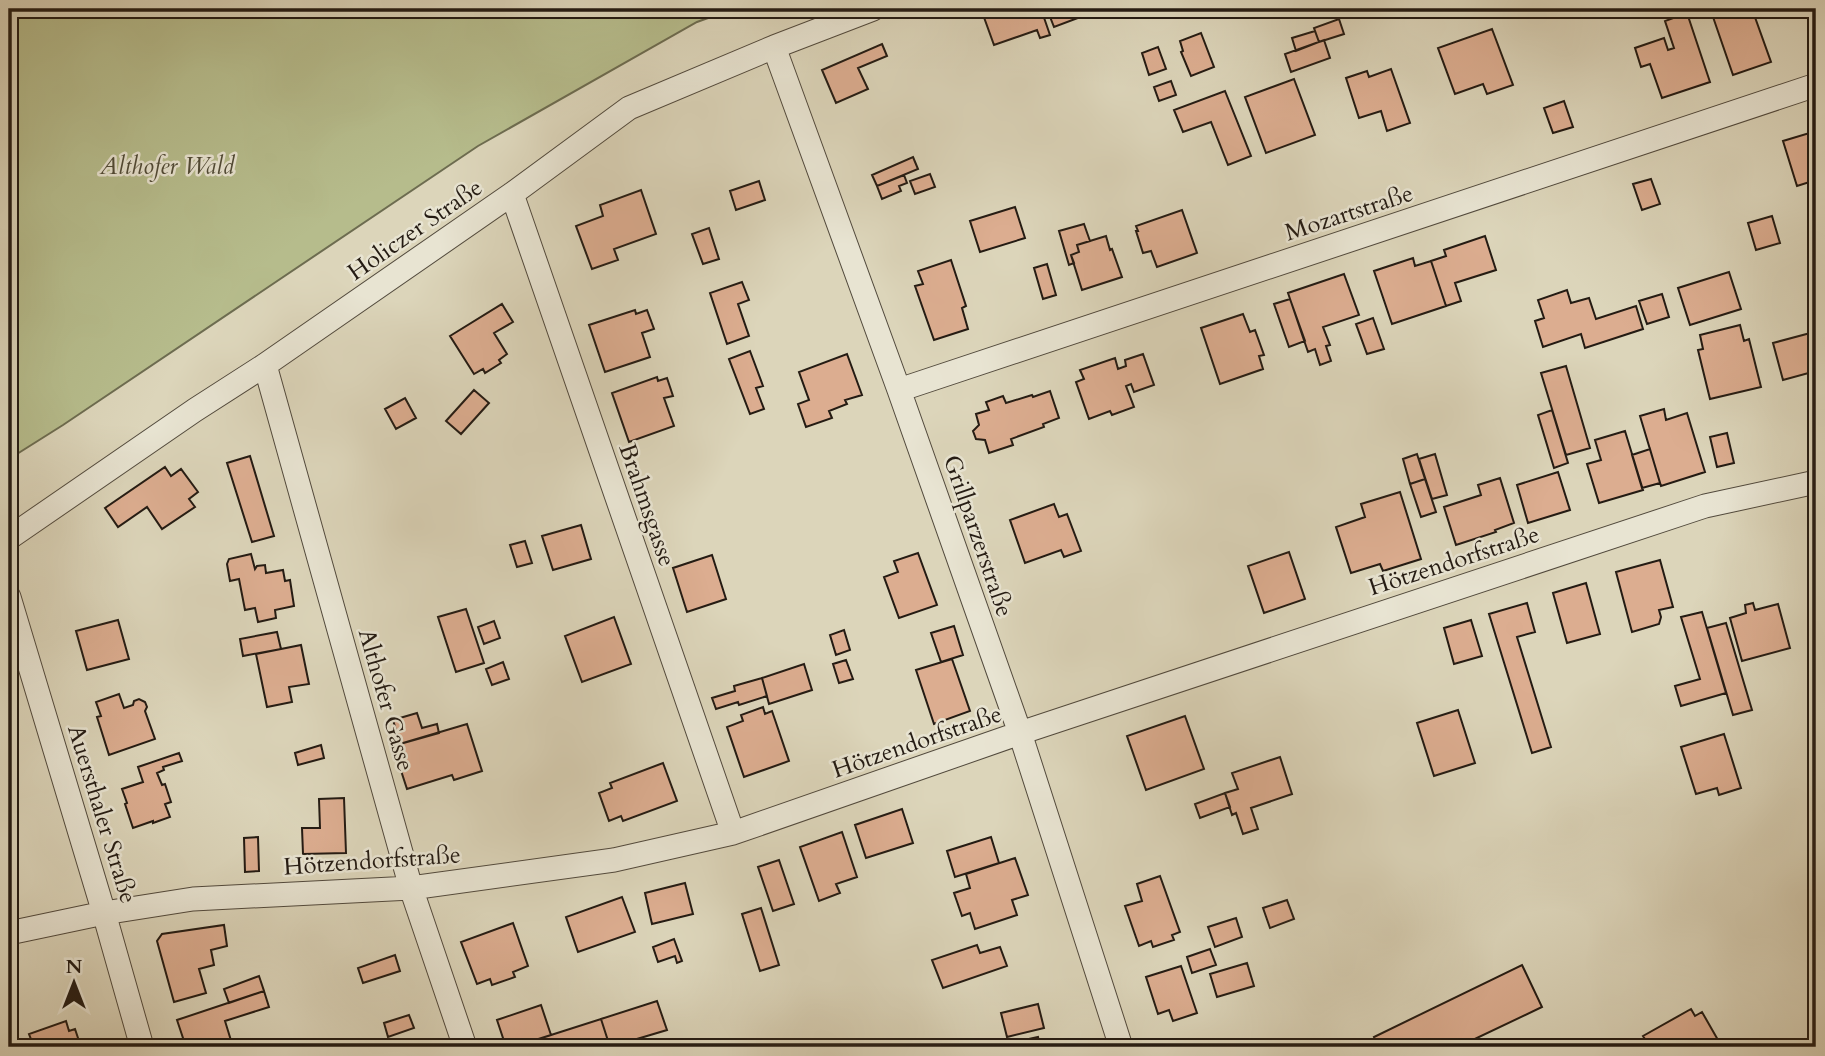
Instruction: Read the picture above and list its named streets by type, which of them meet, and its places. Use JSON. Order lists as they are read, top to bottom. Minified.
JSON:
{"streets":{"street":["Mozartstraße","Holiczer Straße","Brahmsgasse","Grillparzerstraße","Hötzendorfstraße","Althofer Gasse","Auersthaler Straße"]},"crossings":[["Mozartstraße","Grillparzerstraße"],["Holiczer Straße","Brahmsgasse"],["Holiczer Straße","Grillparzerstraße"],["Holiczer Straße","Althofer Gasse"],["Brahmsgasse","Hötzendorfstraße"],["Grillparzerstraße","Hötzendorfstraße"],["Hötzendorfstraße","Althofer Gasse"],["Hötzendorfstraße","Auersthaler Straße"]],"parks":["Althofer Wald"],"north":"top"}
